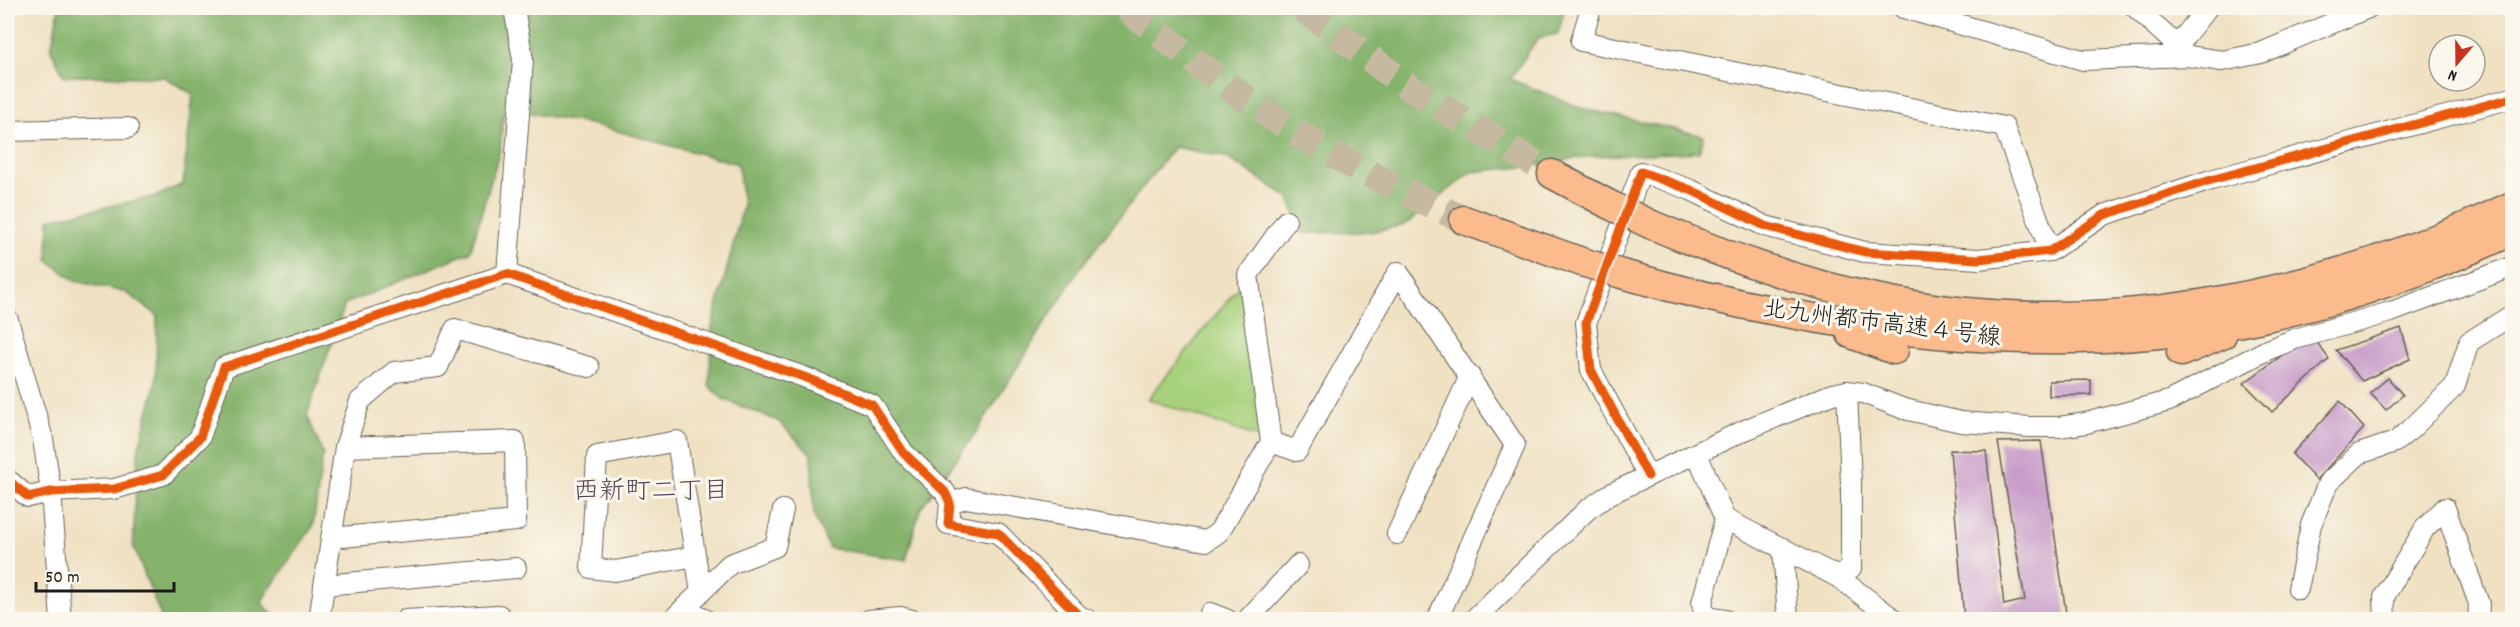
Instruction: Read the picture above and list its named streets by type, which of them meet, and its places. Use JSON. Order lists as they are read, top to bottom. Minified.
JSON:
{"streets":{"highway":["北九州都市高速４号線"]},"districts":["西新町二丁目"],"scale_bar":"50 m","north":"bottom"}
